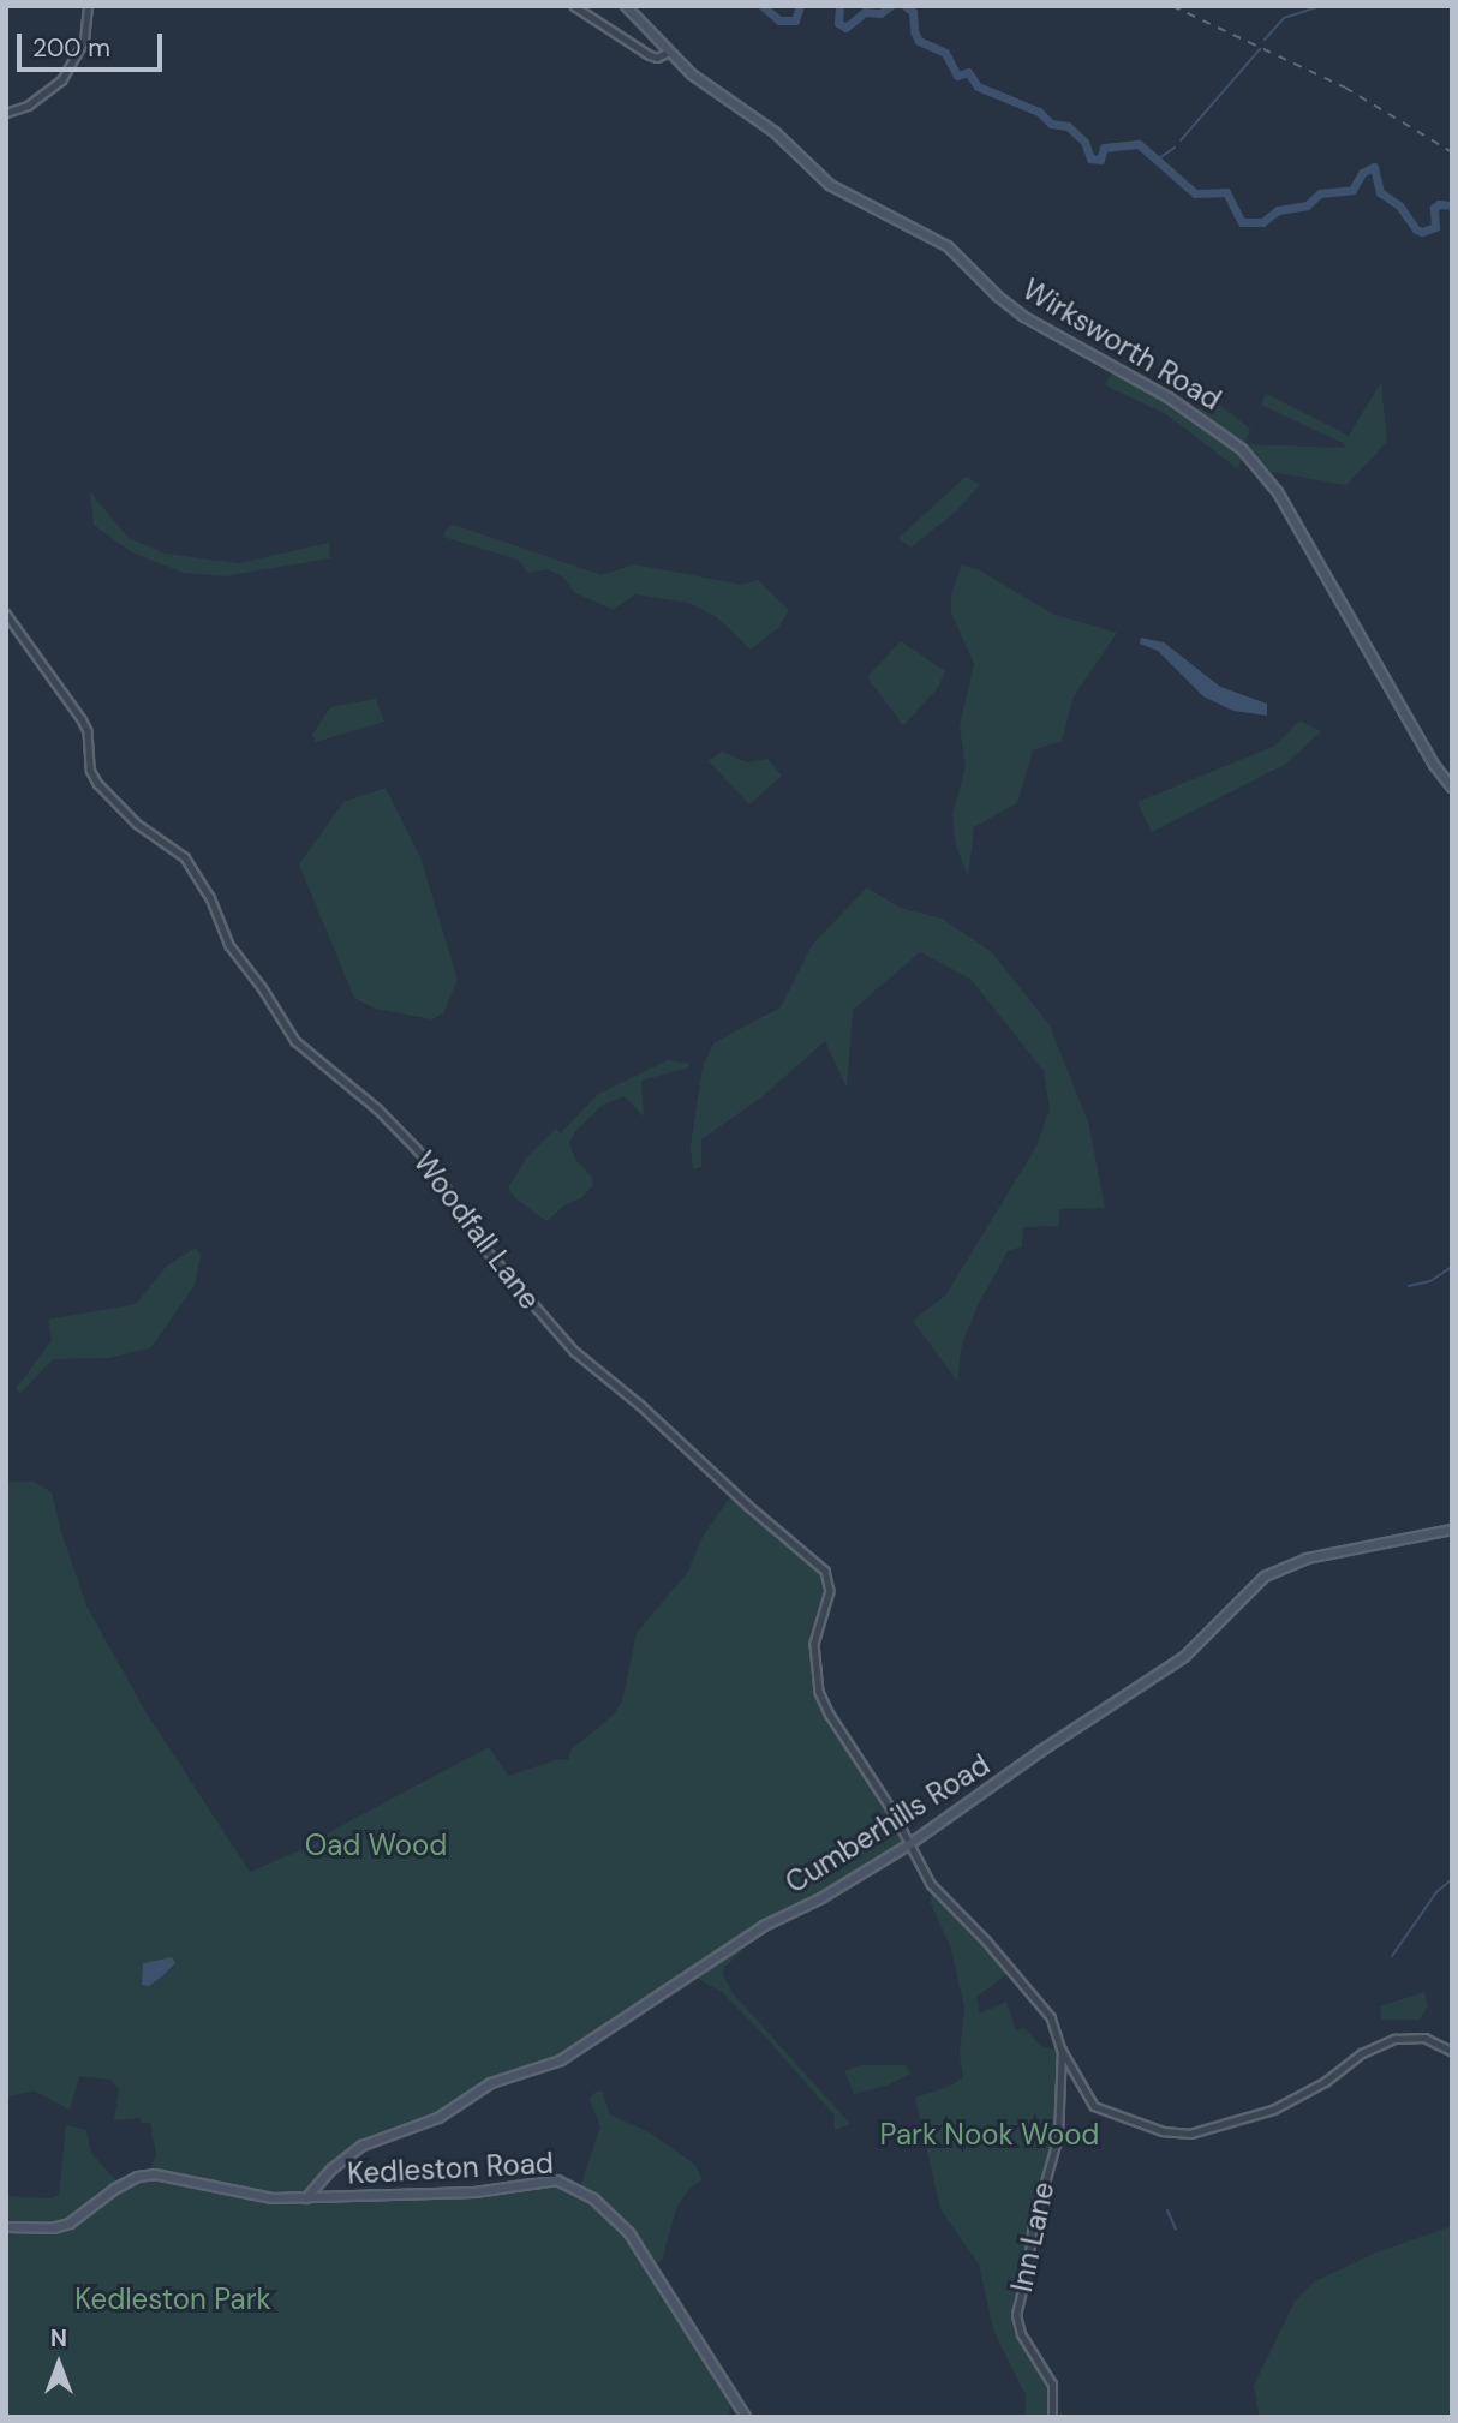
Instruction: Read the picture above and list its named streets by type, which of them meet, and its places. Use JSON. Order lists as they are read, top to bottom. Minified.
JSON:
{"streets":{"street":["Wirksworth Road","Woodfall Lane","Cumberhills Road","Kedleston Road","Inn Lane"]},"crossings":[["Woodfall Lane","Cumberhills Road"],["Woodfall Lane","Inn Lane"],["Cumberhills Road","Kedleston Road"]],"parks":["Oad Wood","Park Nook Wood","Kedleston Park"],"scale_bar":"200 m","north":"top"}
